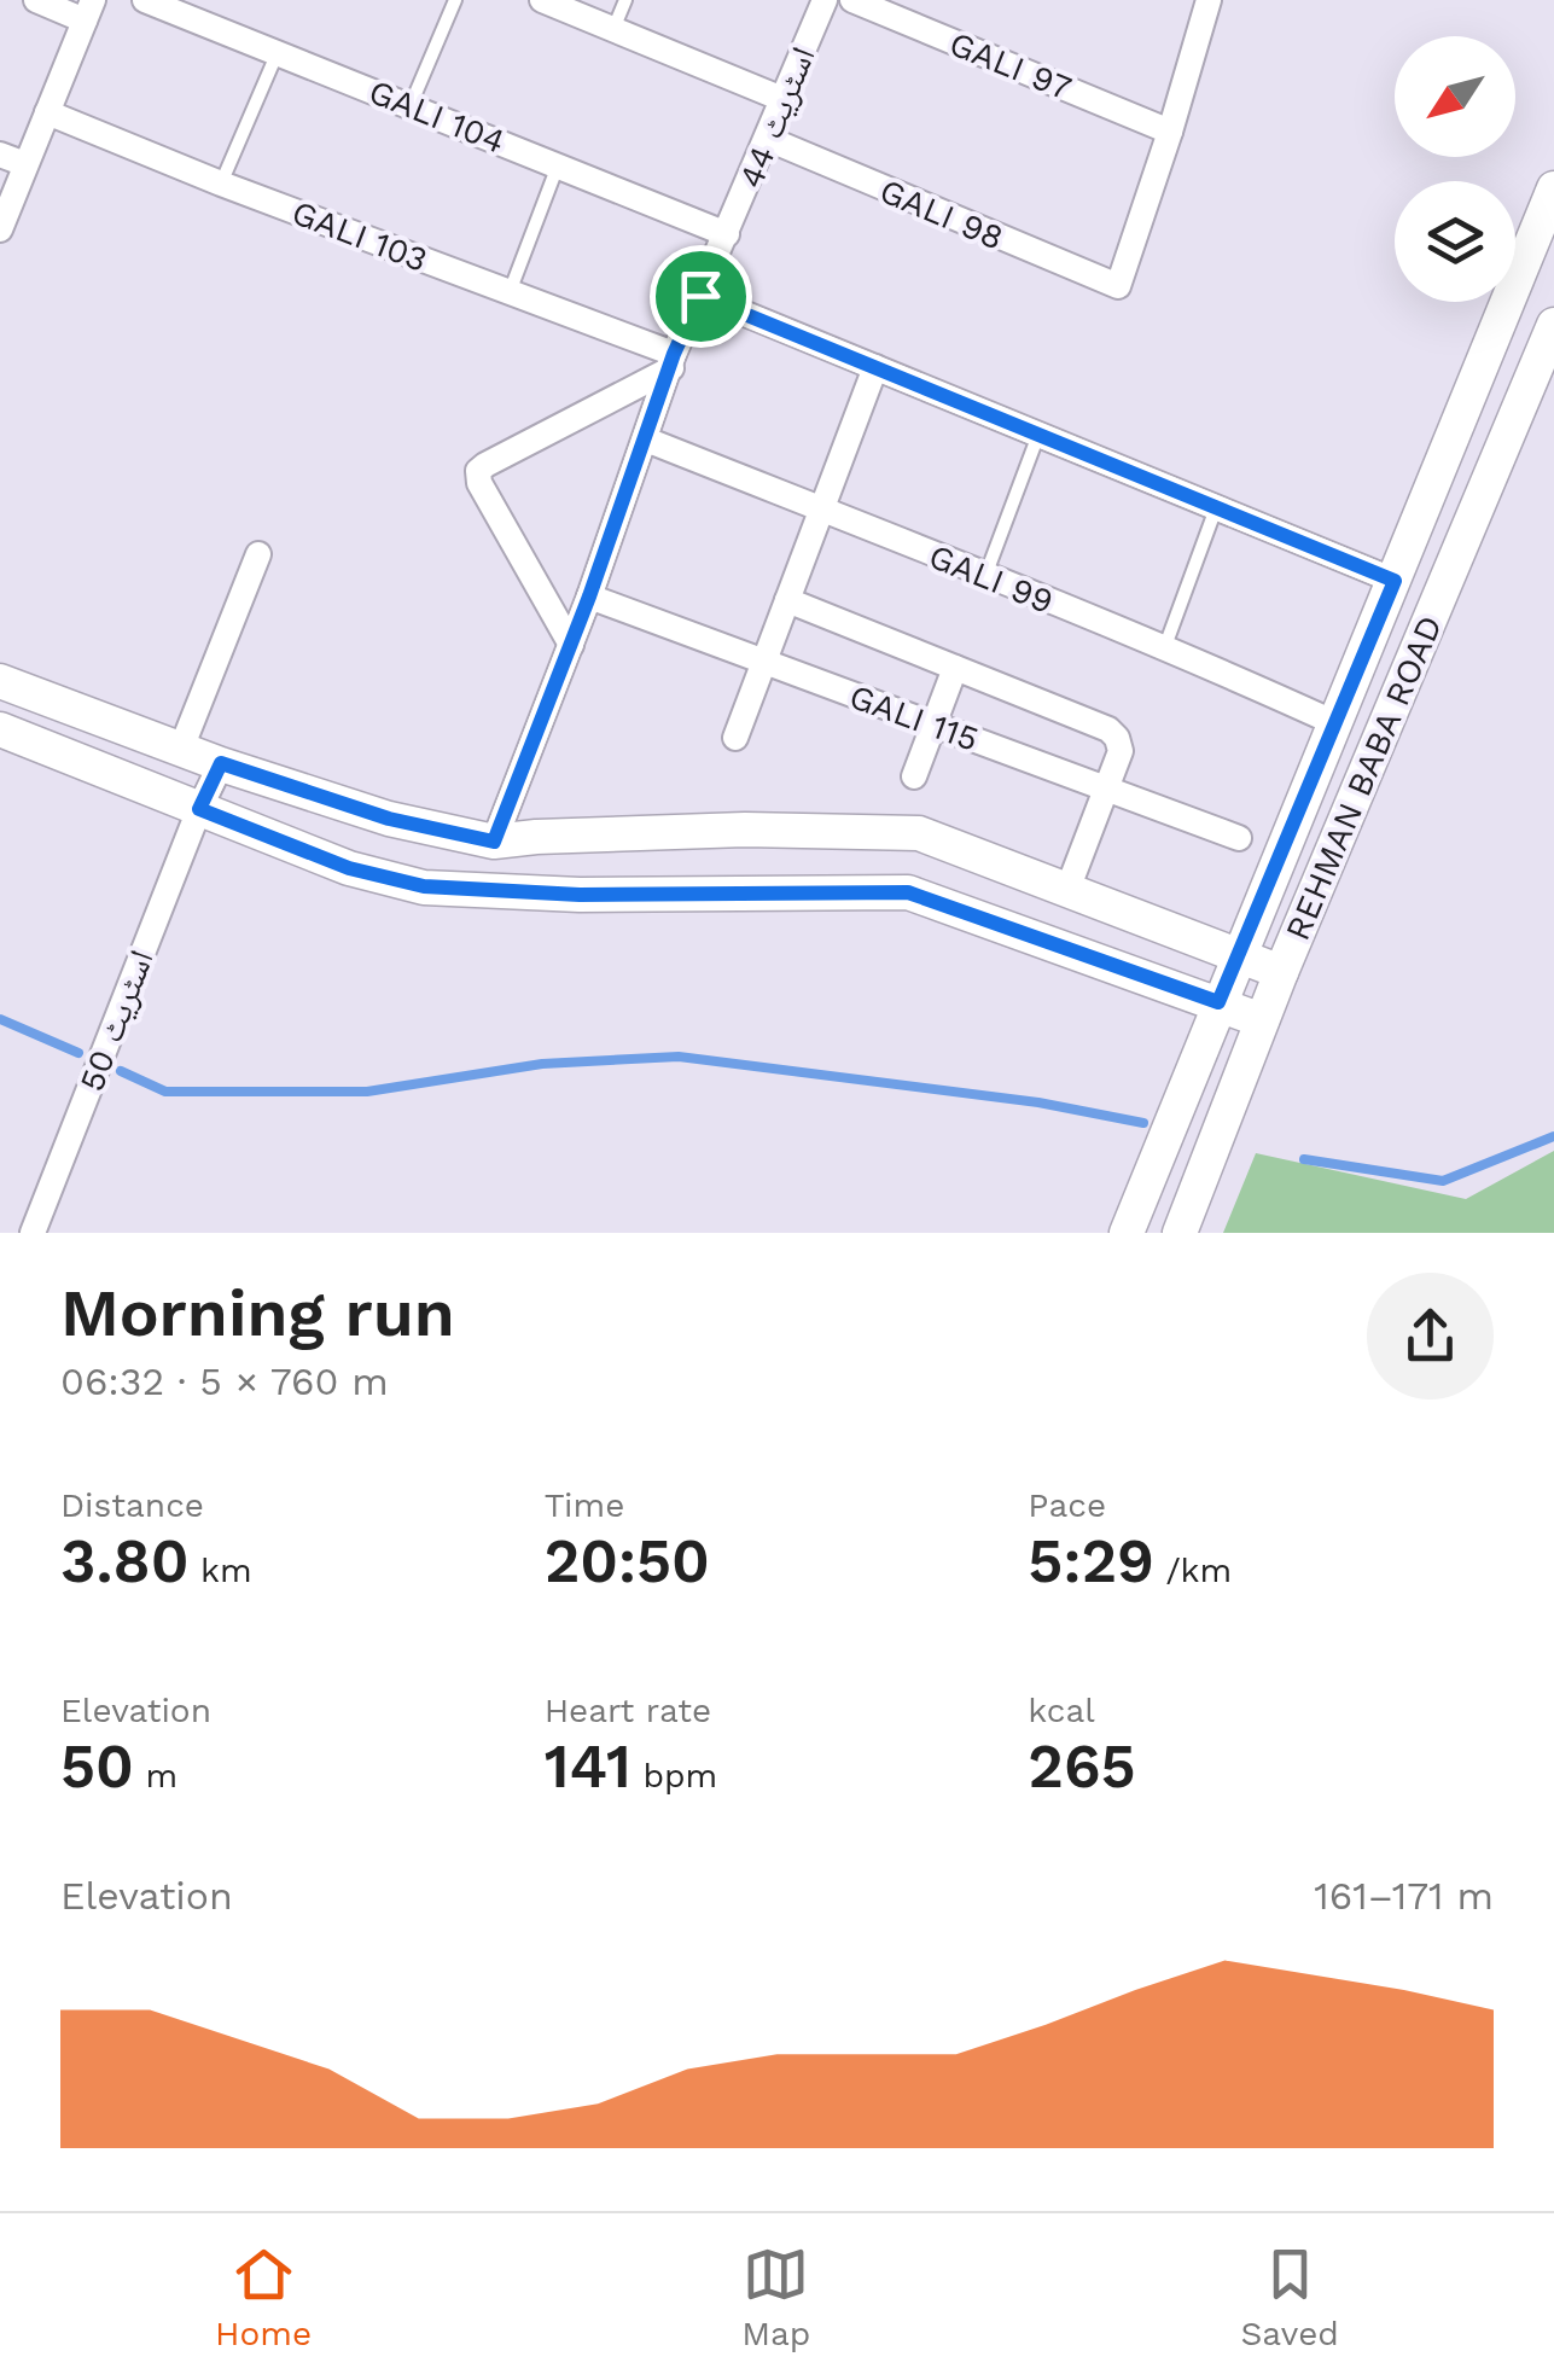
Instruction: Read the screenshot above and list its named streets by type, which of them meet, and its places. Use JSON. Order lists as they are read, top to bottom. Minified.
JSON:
{"streets":{"street":["GALI 97","GALI 104","اسٹریٹ 44","GALI 98","GALI 103","GALI 99","GALI 115","REHMAN BABA ROAD","اسٹریٹ 50"]},"crossings":[["GALI 97","GALI 98"],["GALI 104","اسٹریٹ 44"],["اسٹریٹ 44","GALI 98"],["اسٹریٹ 44","GALI 103"],["اسٹریٹ 44","GALI 99"],["اسٹریٹ 44","GALI 115"],["GALI 99","REHMAN BABA ROAD"]],"north":"bottom left","page":{"heading":["Morning run","06:32 · 5 × 760 m"],"stats":[["Distance","3.80 km"],["Time","20:50"],["Pace","5:29 /km"],["Elevation","50 m"],["Heart rate","141 bpm"],["kcal","265"]],"chart":["Elevation","161–171 m"],"tabs":["Home","Map","Saved"]}}
